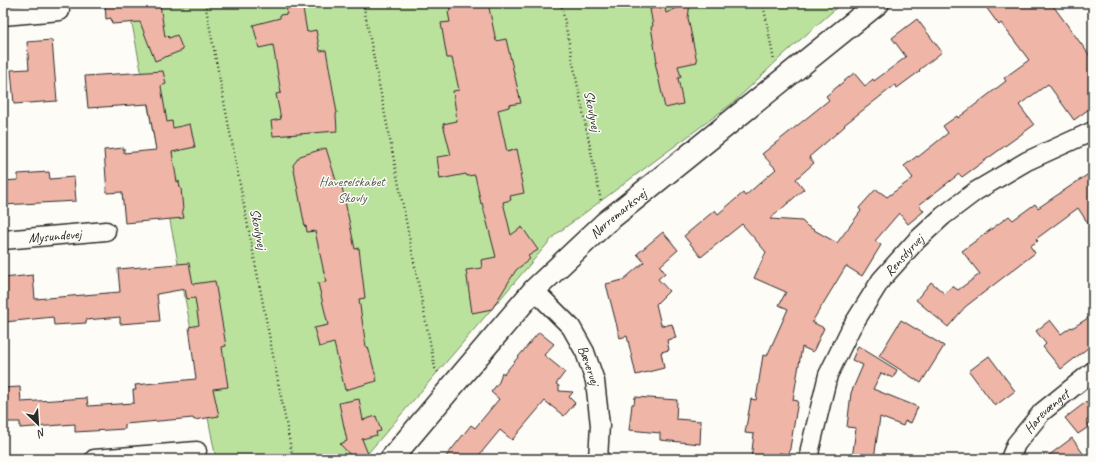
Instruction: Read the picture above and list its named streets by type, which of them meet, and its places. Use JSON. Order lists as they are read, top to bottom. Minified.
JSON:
{"streets":{"street":["Nørremarksvej","Mysundevej","Rensdyrvej","Bævervej","Harevænget"],"path":["Skovlyvej"]},"crossings":[["Skovlyvej","Nørremarksvej"],["Nørremarksvej","Bævervej"]],"parks":["Haveselskabet Skovly"],"north":"bottom right"}
